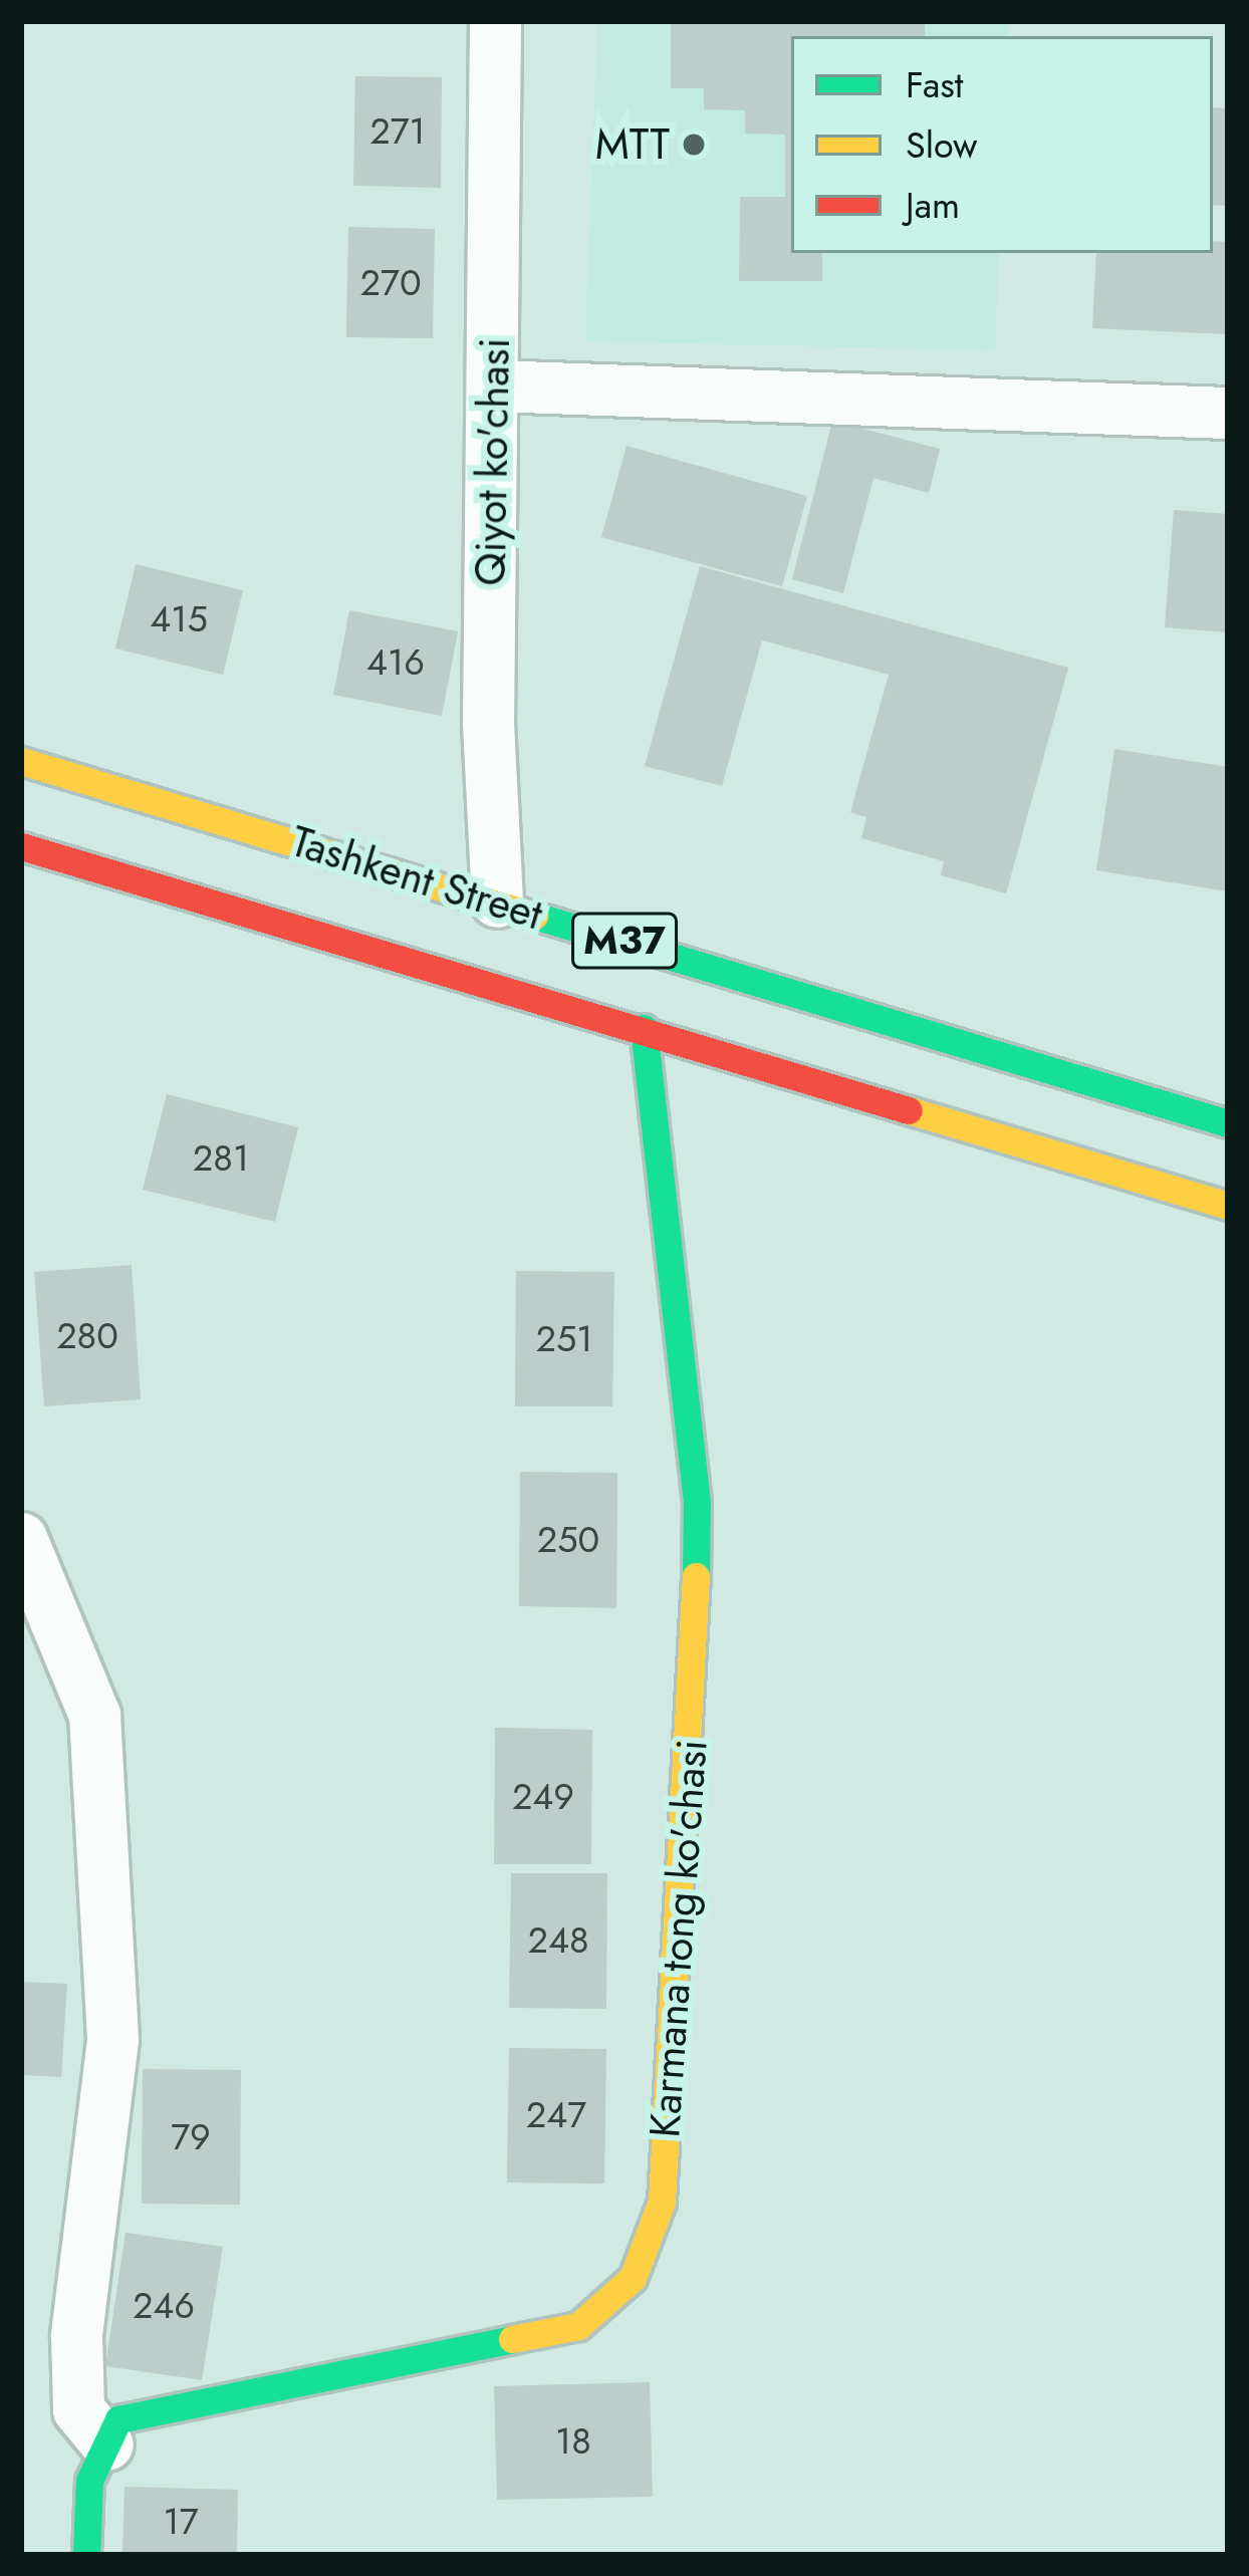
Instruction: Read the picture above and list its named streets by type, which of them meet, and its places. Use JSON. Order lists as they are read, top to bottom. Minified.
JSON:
{"streets":{"main road":["Tashkent Street","M37","Karmana tong ko'chasi"],"street":["Qiyot ko'chasi"]},"crossings":[["Qiyot ko'chasi","Tashkent Street"],["Tashkent Street","Karmana tong ko'chasi"]],"places":["MTT"],"house_numbers":["271","270","415","416","281","280","251","250","249","248","247","79","246","18","17"],"legend":["Fast","Slow","Jam"]}
